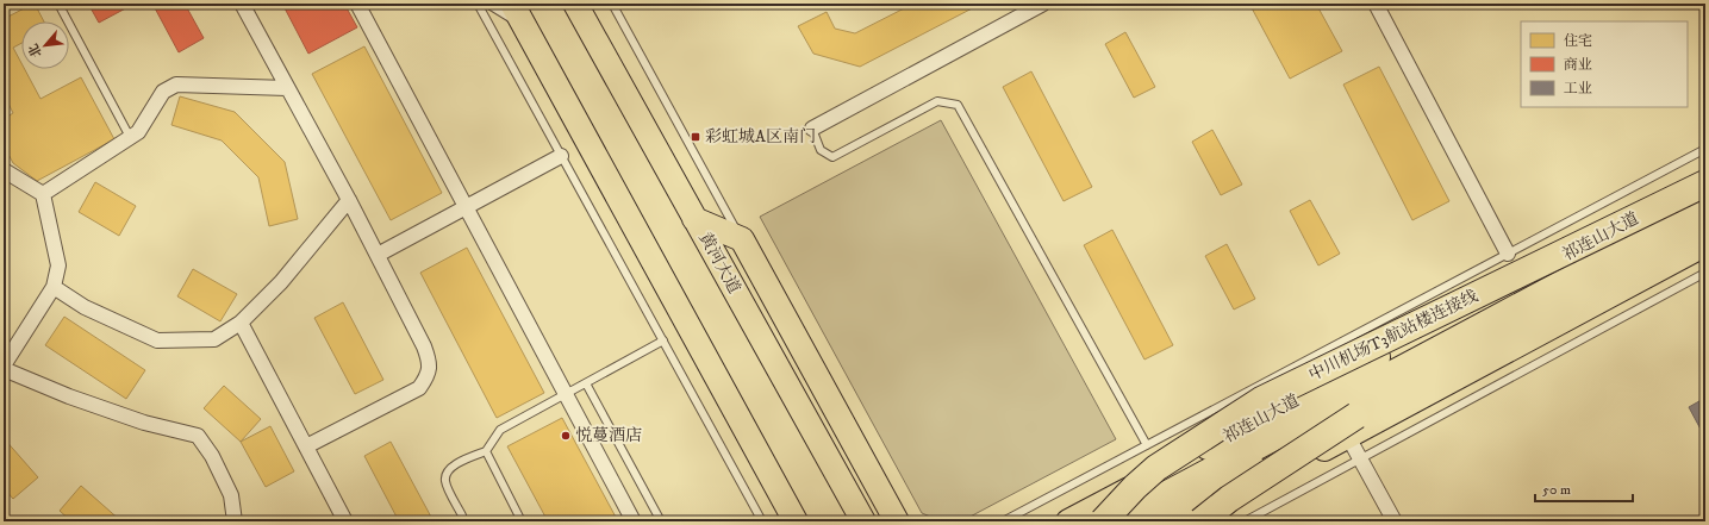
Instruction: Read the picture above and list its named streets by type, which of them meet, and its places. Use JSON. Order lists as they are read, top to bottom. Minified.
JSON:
{"streets":{"highway":["中川机场T3航站楼连接线"],"main road":["祁连山大道","黄河大道"]},"crossings":[["祁连山大道","中川机场T3航站楼连接线"]],"places":{"transit":["彩虹城A区南门"],"other":["悦蔓酒店"]},"legend":["住宅","商业","工业"],"scale_bar":"50 m","north":"bottom left"}
